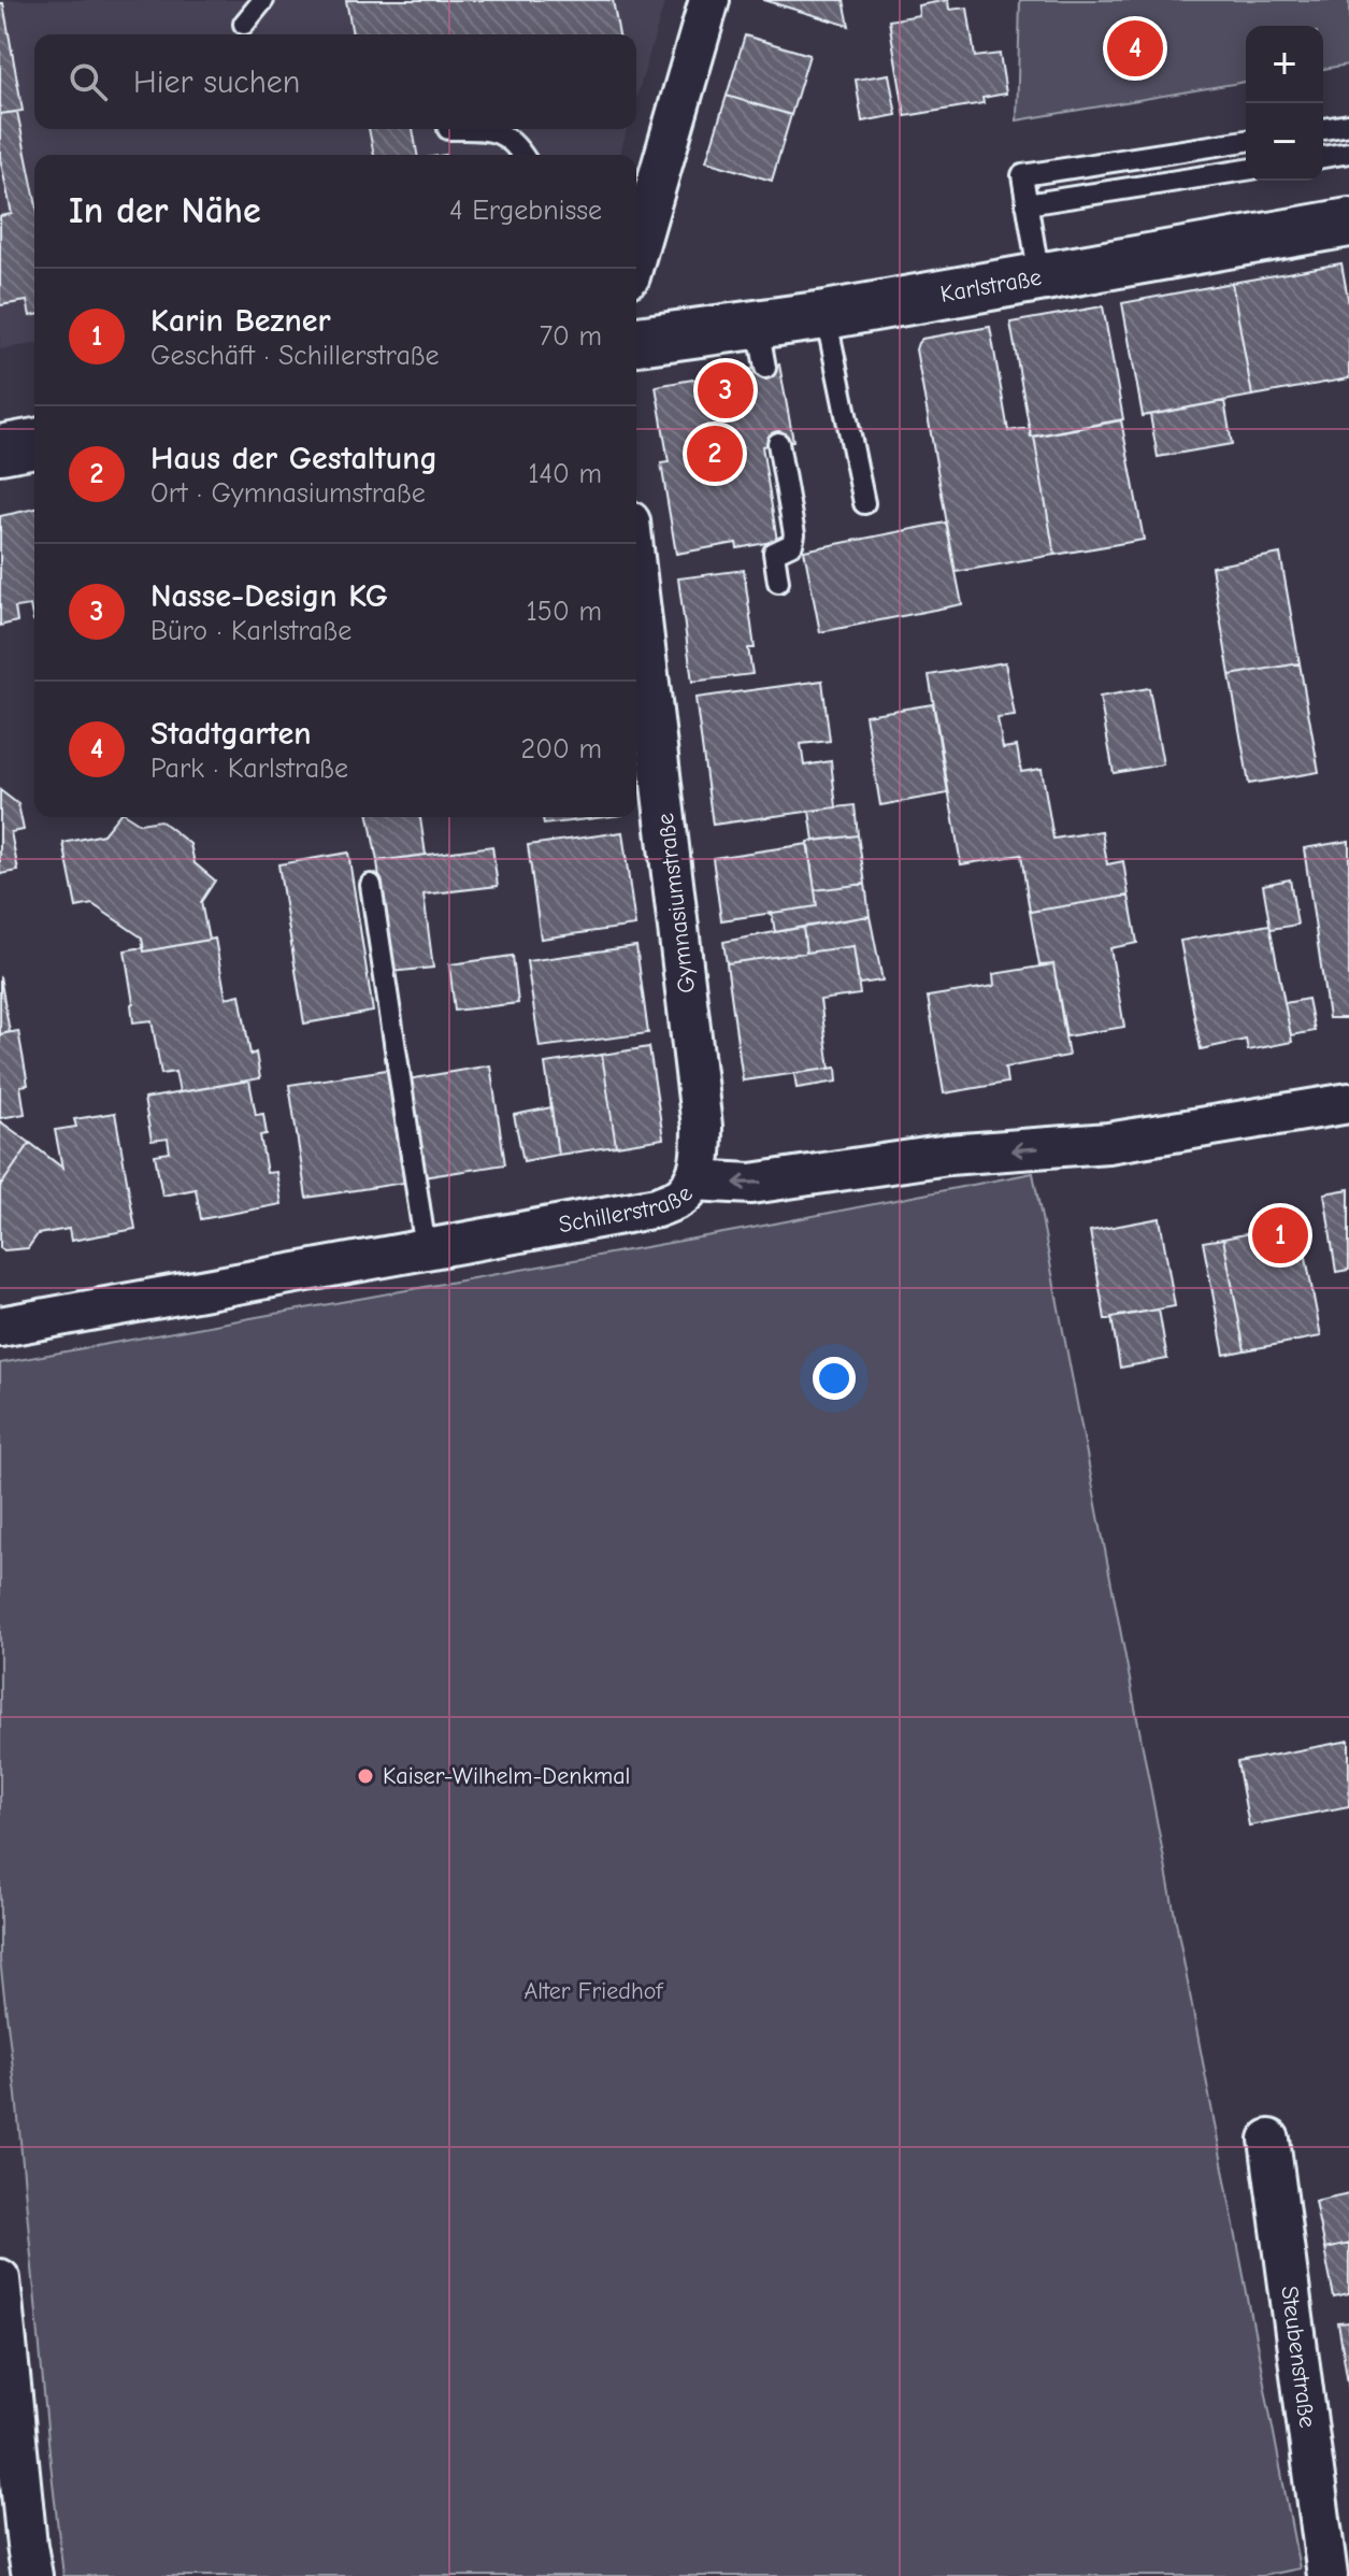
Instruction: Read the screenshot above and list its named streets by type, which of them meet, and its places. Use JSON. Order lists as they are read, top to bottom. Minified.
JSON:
{"streets":{"street":["Karlstraße","Gymnasiumstraße","Schillerstraße","Steubenstraße"]},"crossings":[["Gymnasiumstraße","Schillerstraße"]],"one_way":["Schillerstraße"],"parks":["Alter Friedhof"],"places":["Kaiser-Wilhelm-Denkmal"],"page":{"pins":["4","3","2","1"],"map_buttons":["+","−"],"search":"Hier suchen","heading":["In der Nähe","4 Ergebnisse"],"list":[{"mark":"1","name":"Karin Bezner","note":"Geschäft · Schillerstraße","value":"70 m"},{"mark":"2","name":"Haus der Gestaltung","note":"Ort · Gymnasiumstraße","value":"140 m"},{"mark":"3","name":"Nasse-Design KG","note":"Büro · Karlstraße","value":"150 m"},{"mark":"4","name":"Stadtgarten","note":"Park · Karlstraße","value":"200 m"}]}}
